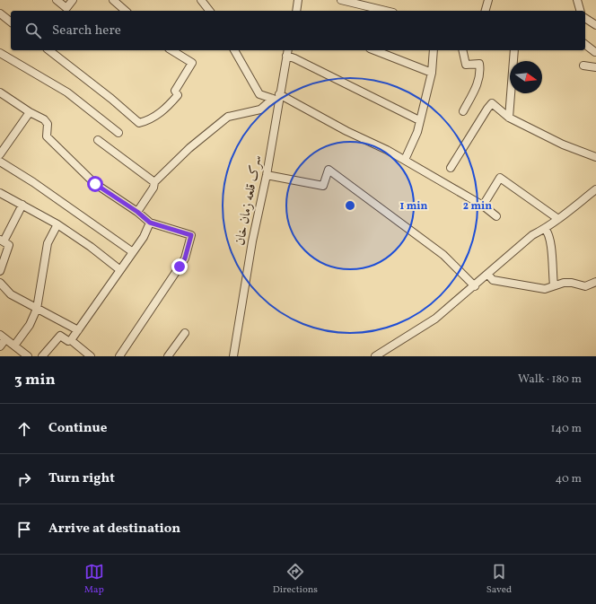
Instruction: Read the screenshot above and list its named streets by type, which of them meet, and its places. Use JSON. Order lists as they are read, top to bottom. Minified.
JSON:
{"streets":{"street":["سرک قلعه زمان خان"]},"north":"right","page":{"search":"Search here","heading":["3 min","Walk · 180 m"],"list":[["Continue","140 m"],["Turn right","40 m"],"Arrive at destination"],"nav":["Map","Directions","Saved"]},"rings":["1 min","2 min"]}
